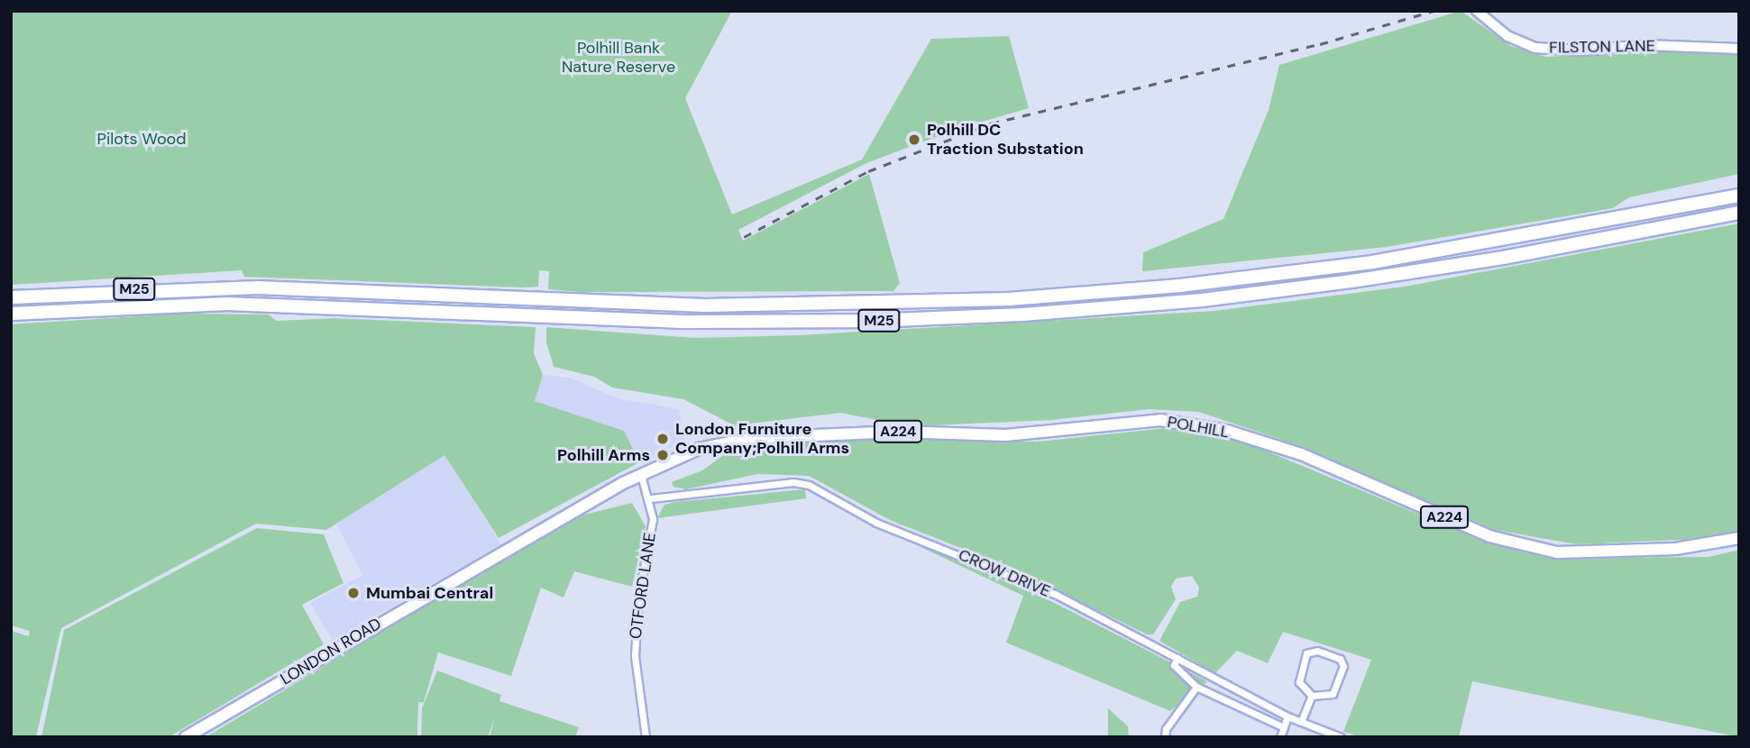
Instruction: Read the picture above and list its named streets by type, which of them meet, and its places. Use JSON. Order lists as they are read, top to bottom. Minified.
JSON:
{"streets":{"highway":["M25"],"main road":["POLHILL","A224","LONDON ROAD"],"street":["FILSTON LANE","CROW DRIVE","OTFORD LANE"]},"crossings":[["POLHILL","OTFORD LANE"],["POLHILL","LONDON ROAD"],["CROW DRIVE","OTFORD LANE"],["OTFORD LANE","LONDON ROAD"]],"parks":["Polhill Bank Nature Reserve","Pilots Wood"],"places":["Polhill DC Traction Substation","London Furniture Company;Polhill Arms","Polhill Arms","Mumbai Central"]}
